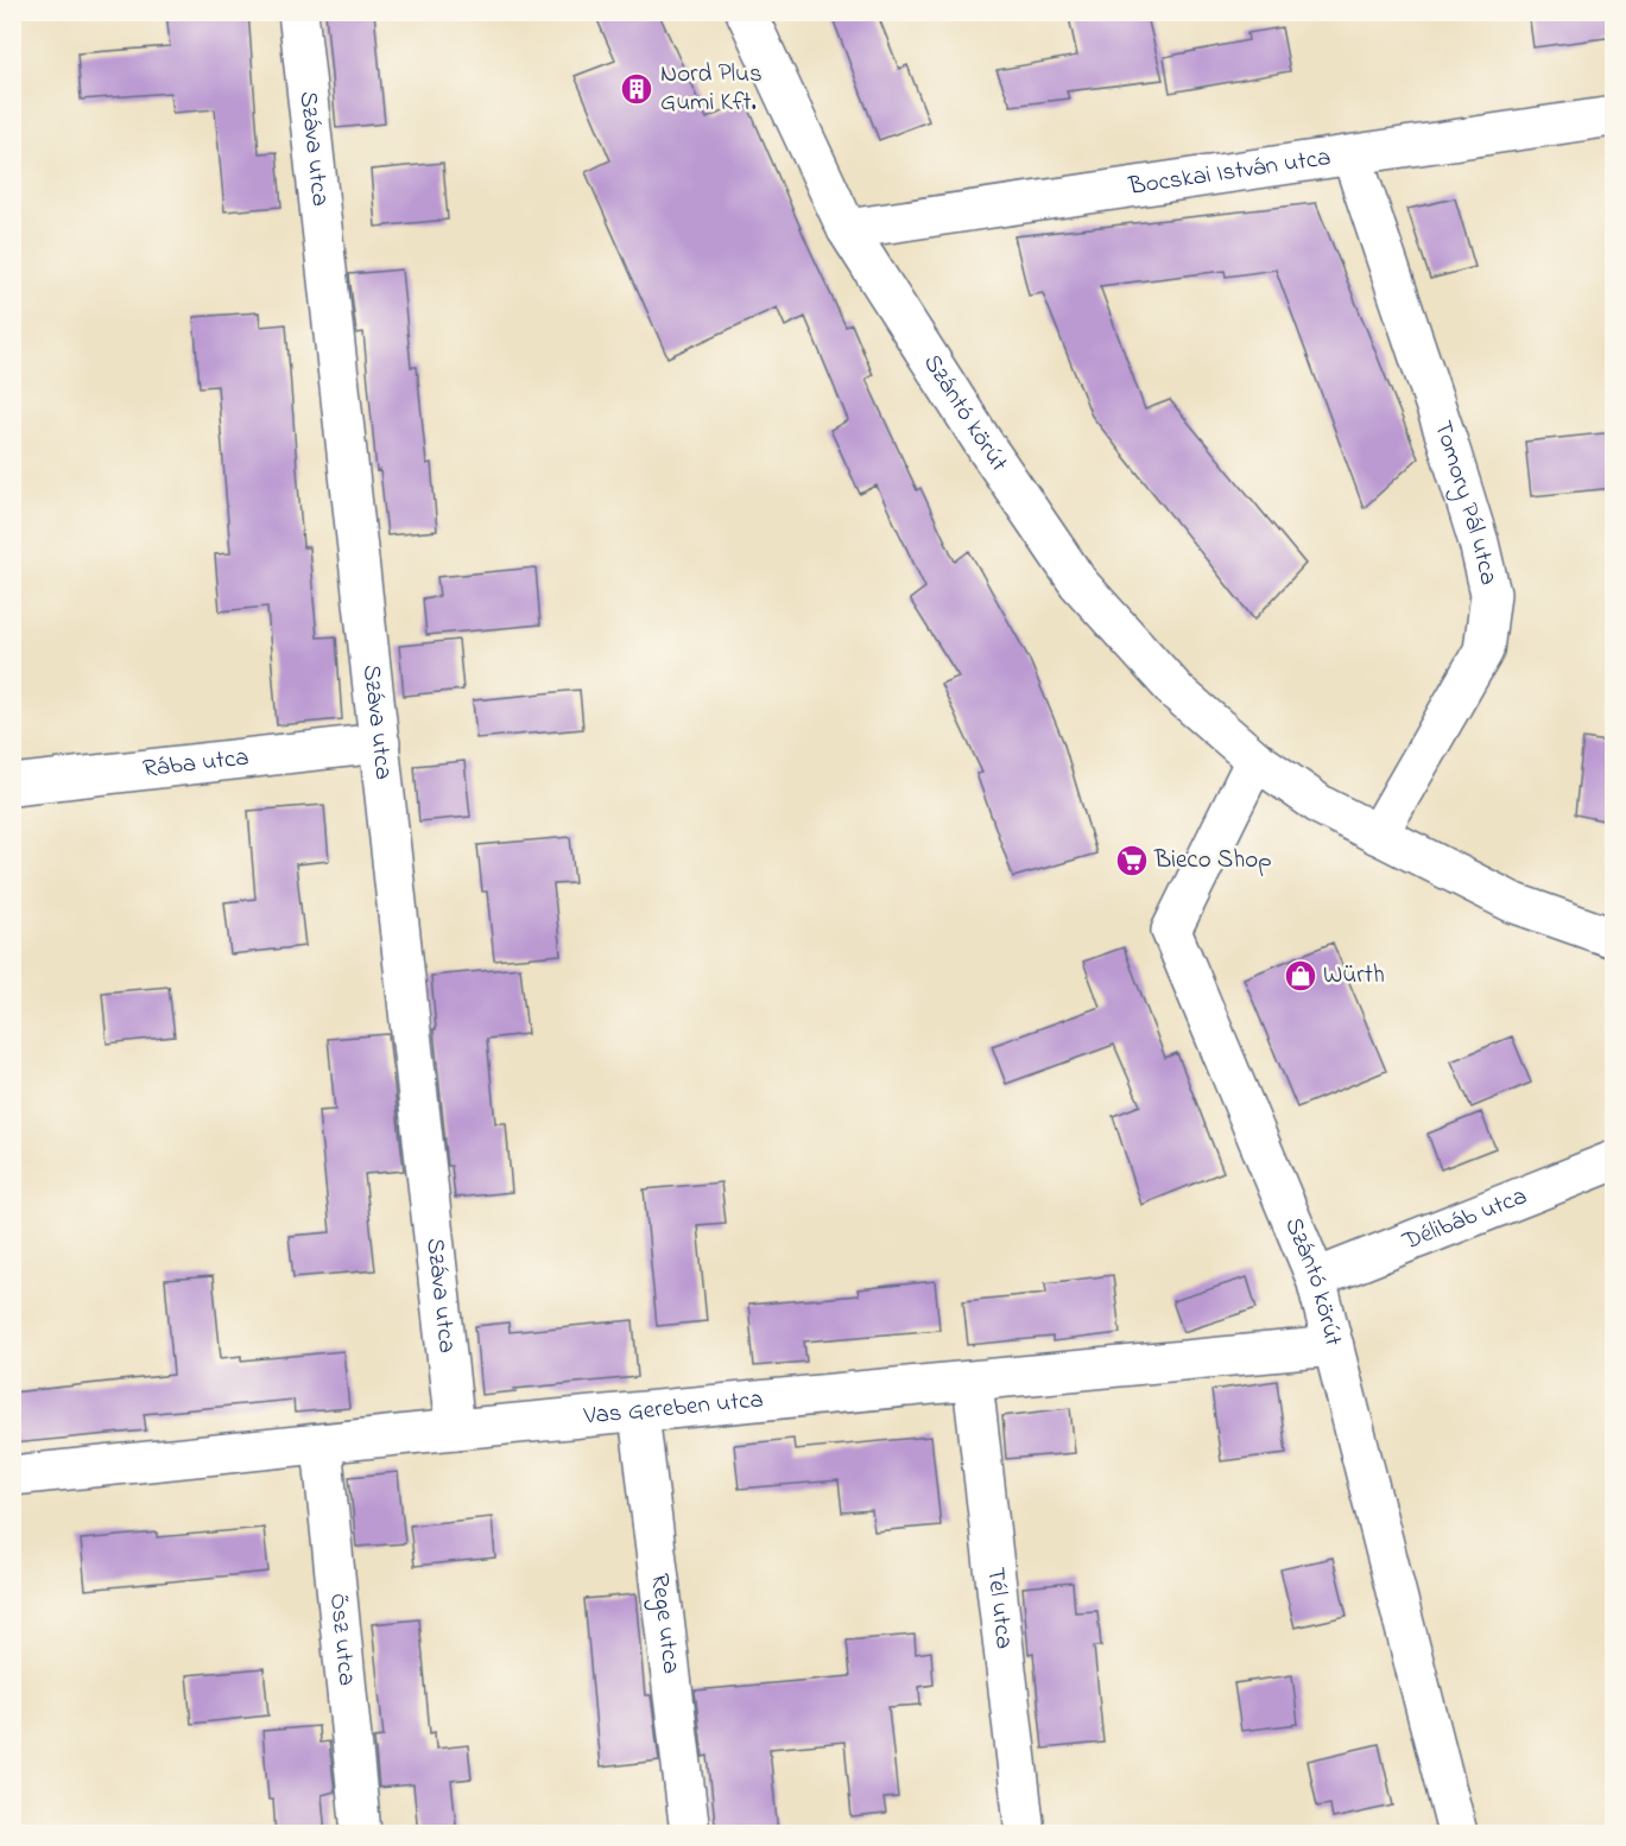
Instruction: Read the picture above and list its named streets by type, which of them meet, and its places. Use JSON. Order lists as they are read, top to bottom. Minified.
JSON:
{"streets":{"street":["Száva utca","Bocskai István utca","Szántó körút","Tomory Pál utca","Rába utca","Délibáb utca","Vas Gereben utca","Tél utca","Rege utca","Ősz utca"]},"crossings":[["Száva utca","Rába utca"],["Száva utca","Vas Gereben utca"],["Bocskai István utca","Szántó körút"],["Bocskai István utca","Tomory Pál utca"],["Szántó körút","Tomory Pál utca"],["Szántó körút","Délibáb utca"],["Szántó körút","Vas Gereben utca"],["Vas Gereben utca","Tél utca"],["Vas Gereben utca","Rege utca"],["Vas Gereben utca","Ősz utca"]],"places":{"building":["Nord Plus Gumi Kft."],"supermarket":["Bieco Shop"],"shop":["Würth"]}}
